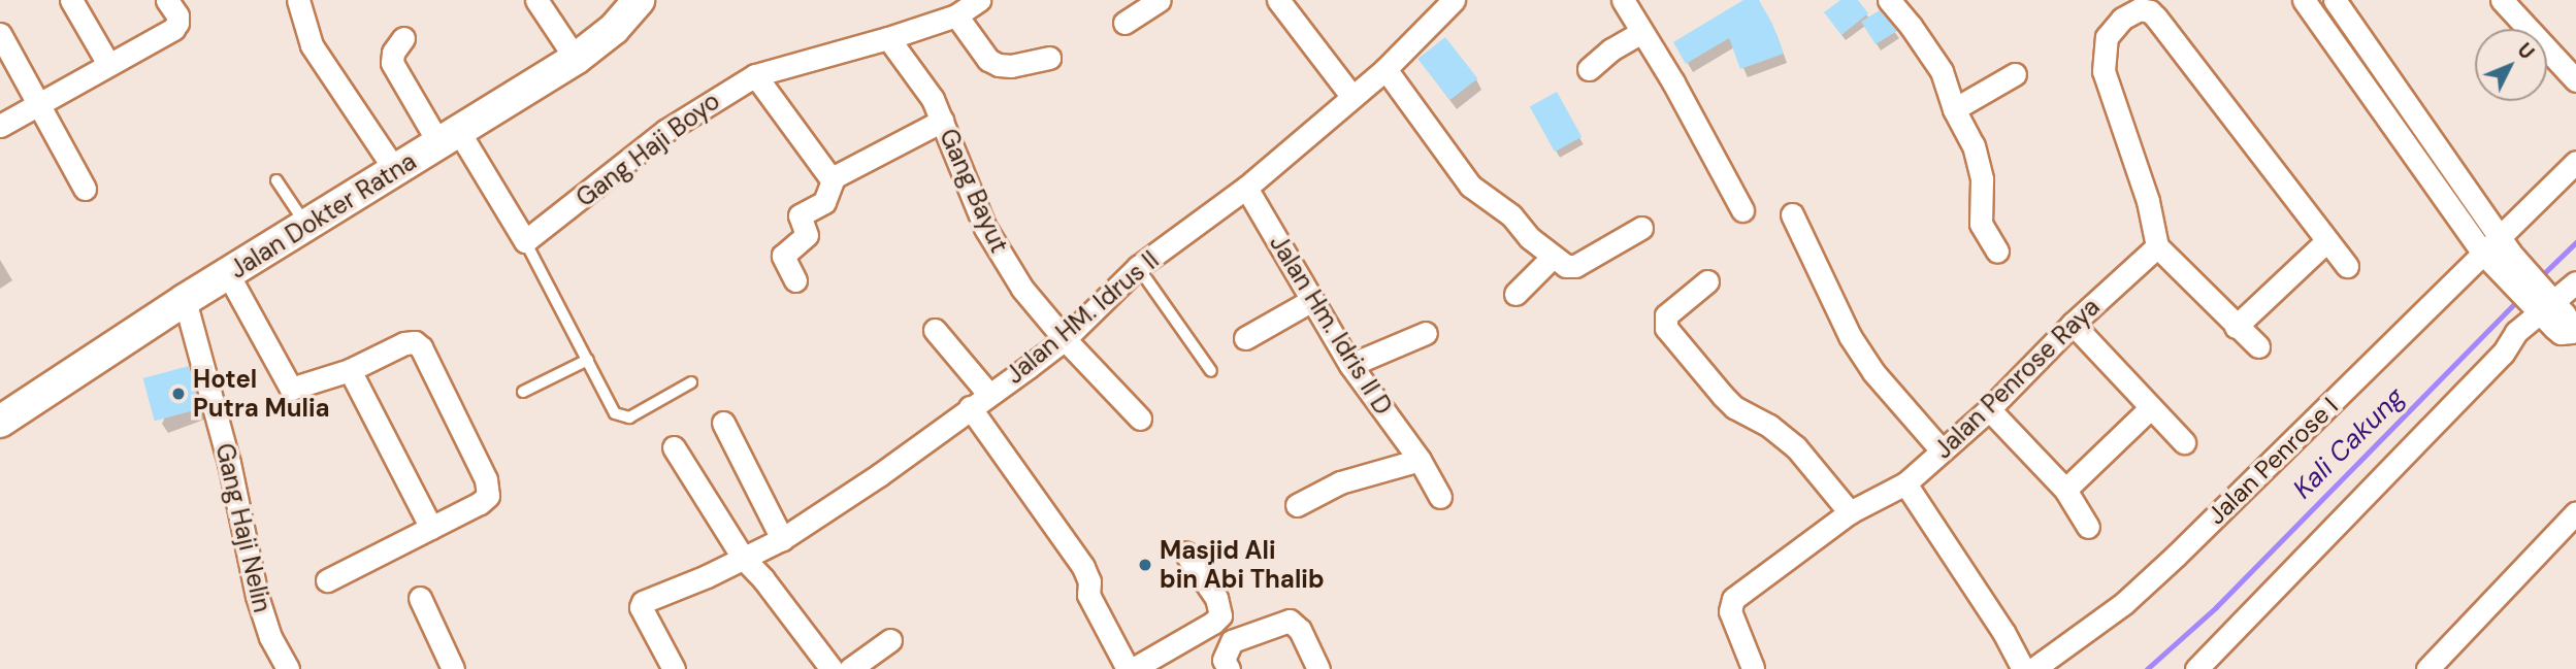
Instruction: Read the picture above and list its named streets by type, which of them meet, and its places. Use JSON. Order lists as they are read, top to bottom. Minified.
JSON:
{"streets":{"street":["Gang Haji Boyo","Gang Bayut","Jalan Dokter Ratna","Jalan HM. Idrus II","Jalan Hm. Idris II D","Jalan Penrose Raya","Jalan Penrose I","Gang Haji Nelin"]},"crossings":[["Gang Haji Boyo","Gang Bayut"],["Gang Bayut","Jalan HM. Idrus II"],["Jalan Dokter Ratna","Gang Haji Nelin"],["Jalan HM. Idrus II","Jalan Hm. Idris II D"]],"water":["Kali Cakung"],"places":["Hotel Putra Mulia","Masjid Ali bin Abi Thalib"],"north":"top right"}
